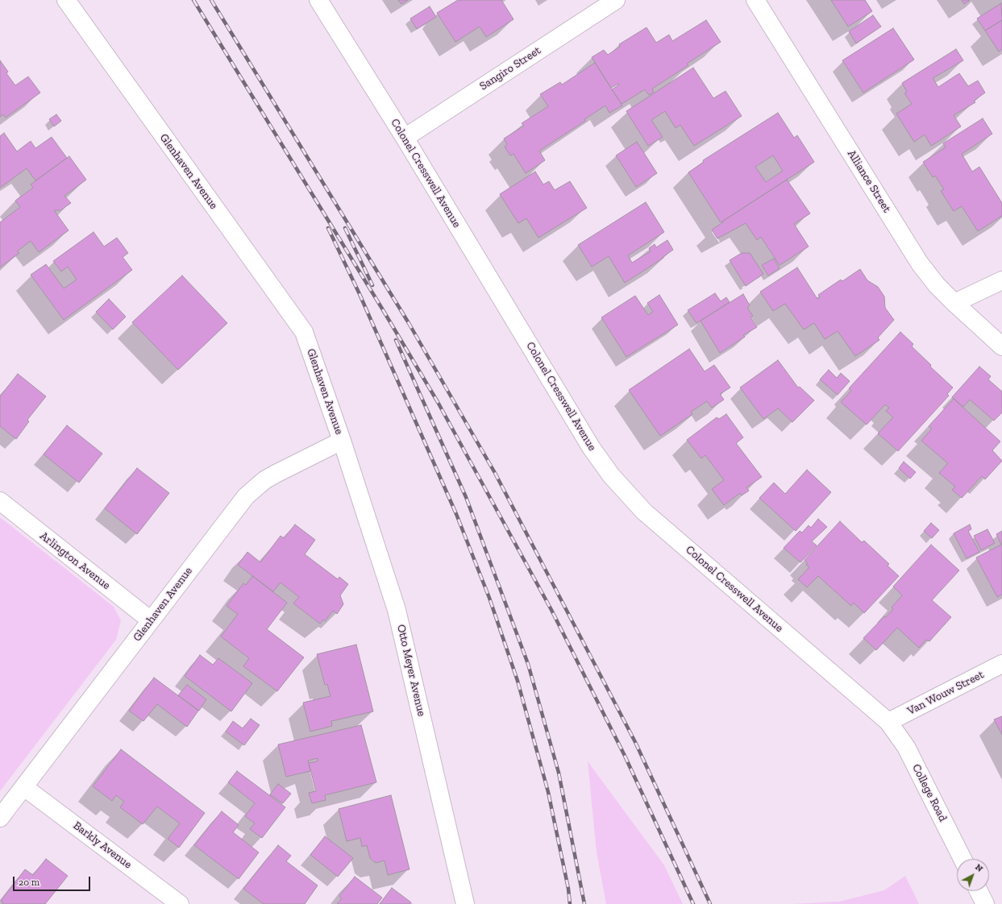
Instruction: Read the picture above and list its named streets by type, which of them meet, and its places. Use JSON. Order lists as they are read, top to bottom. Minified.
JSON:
{"streets":{"street":["Sangiro Street","Glenhaven Avenue","Colonel Cresswell Avenue","Alliance Street","Arlington Avenue","Otto Meyer Avenue","Van Wouw Street","College Road","Barkly Avenue"]},"crossings":[["Sangiro Street","Colonel Cresswell Avenue"],["Glenhaven Avenue","Arlington Avenue"],["Glenhaven Avenue","Otto Meyer Avenue"],["Glenhaven Avenue","Barkly Avenue"],["Colonel Cresswell Avenue","Van Wouw Street"],["Colonel Cresswell Avenue","College Road"],["Van Wouw Street","College Road"]],"scale_bar":"20 m","north":"top right"}
